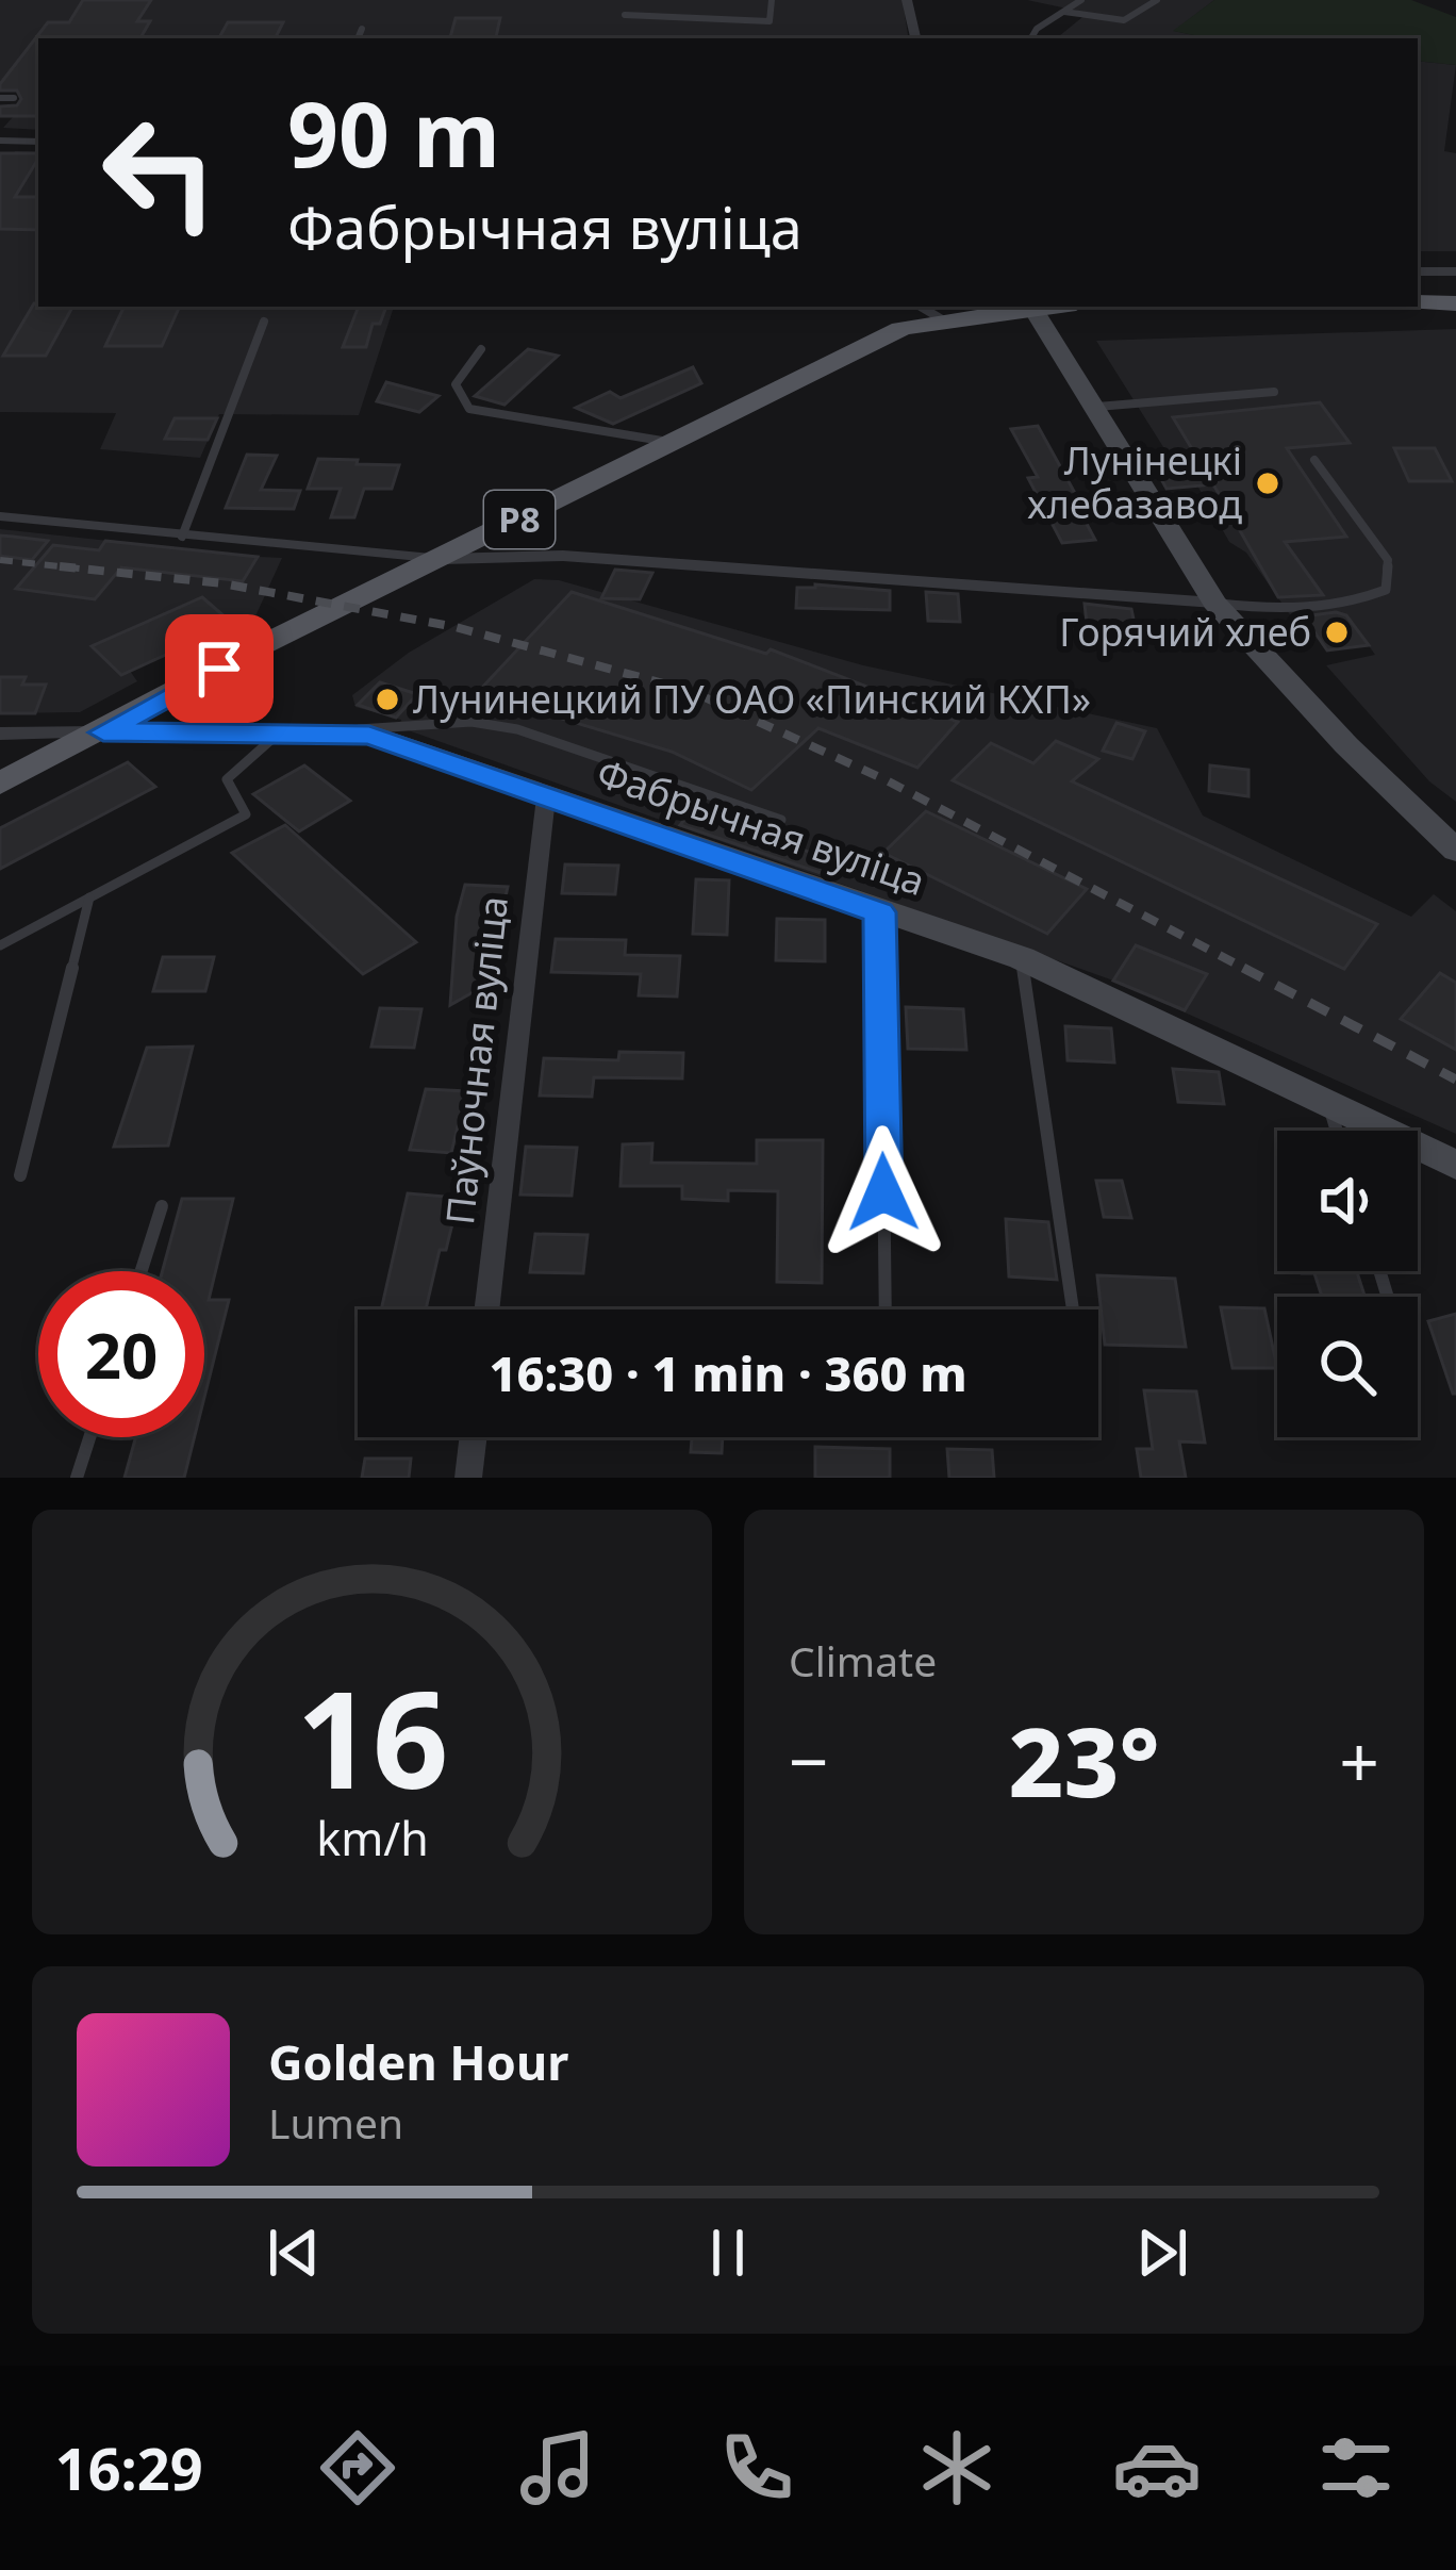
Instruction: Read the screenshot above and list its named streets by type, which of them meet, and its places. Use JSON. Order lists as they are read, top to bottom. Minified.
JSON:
{"streets":{"main road":["Р8"],"street":["Фабрычная вуліца","Паўночная вуліца"]},"crossings":[["Р8","Фабрычная вуліца"],["Фабрычная вуліца","Паўночная вуліца"]],"places":["Лунінецкі хлебазавод","Горячий хлеб","Лунинецкий ПУ ОАО «Пинский КХП»"],"page":{"turn":["90 m","Фабрычная вуліца"],"limit":"20","trip":"16:30 · 1 min · 360 m","tile":"Climate","heat":["−","23°","+"],"song":["Golden Hour","Lumen"],"tabs":"16:29","gauge":["16","km/h"]}}
